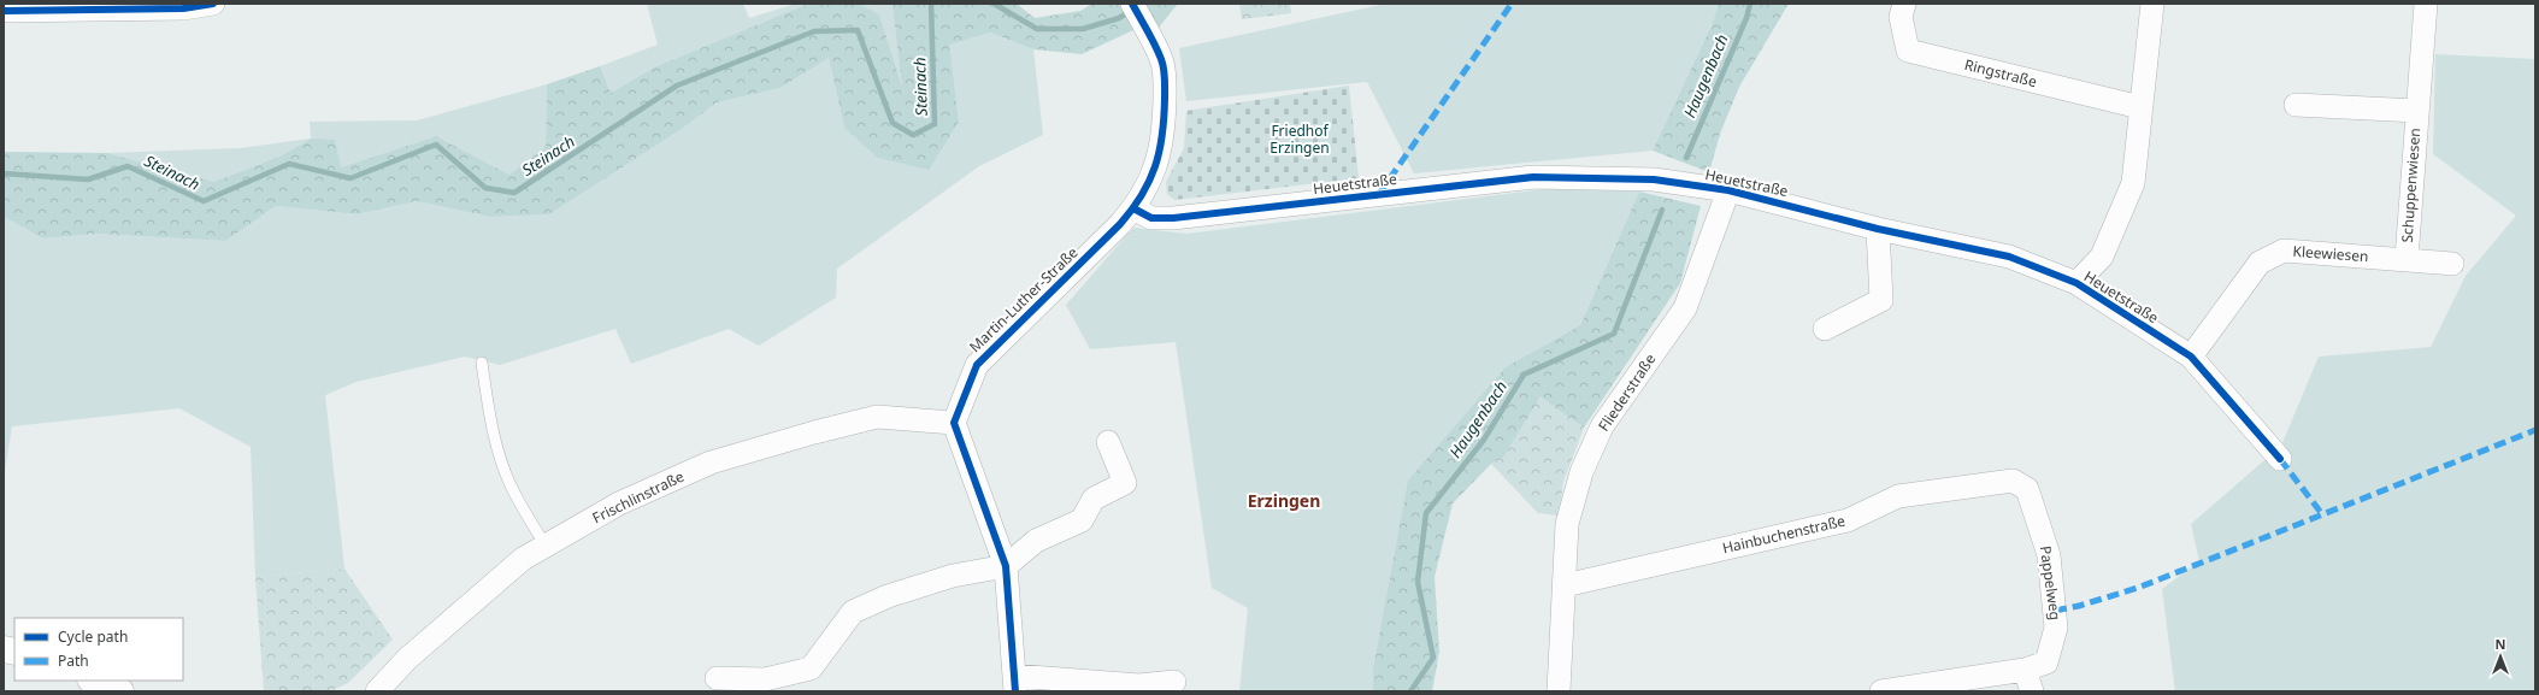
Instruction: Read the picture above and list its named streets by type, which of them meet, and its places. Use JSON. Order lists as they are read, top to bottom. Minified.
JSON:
{"streets":{"street":["Ringstraße","Heuetstraße","Schuppenwiesen","Kleewiesen","Martin-Luther-Straße","Fliederstraße","Frischlinstraße","Hainbuchenstraße","Pappelweg"]},"crossings":[["Heuetstraße","Kleewiesen"],["Heuetstraße","Martin-Luther-Straße"],["Heuetstraße","Fliederstraße"],["Schuppenwiesen","Kleewiesen"],["Martin-Luther-Straße","Frischlinstraße"],["Fliederstraße","Hainbuchenstraße"],["Hainbuchenstraße","Pappelweg"]],"districts":["Erzingen"],"water":["Haugenbach","Steinach"],"parks":["Friedhof Erzingen"],"legend":["Cycle path","Path"],"north":"top"}
